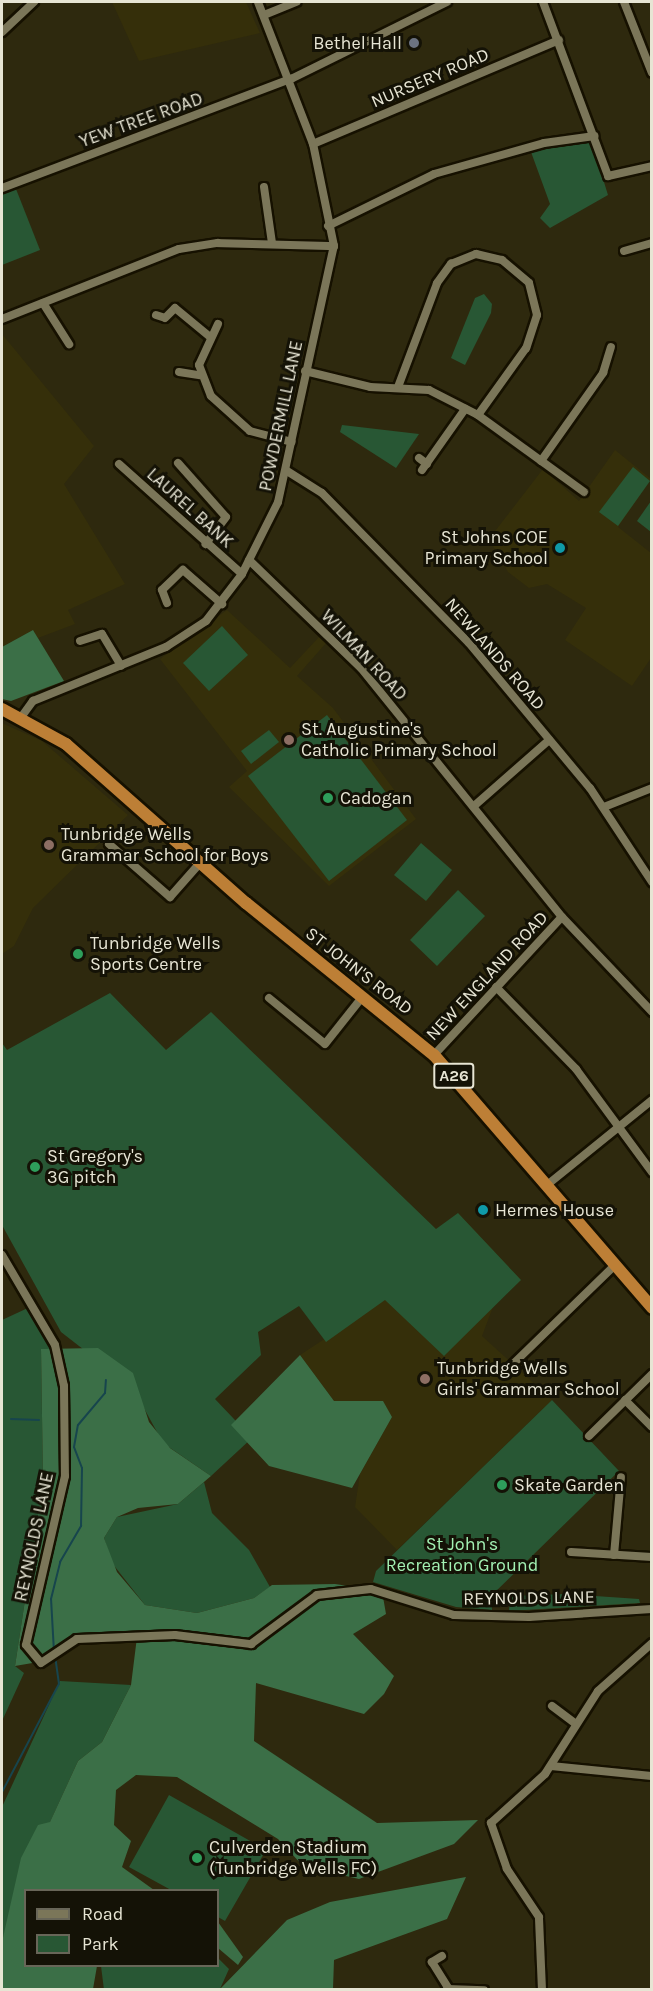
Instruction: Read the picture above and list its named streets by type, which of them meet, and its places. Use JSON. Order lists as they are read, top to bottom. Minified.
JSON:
{"streets":{"highway":["ST JOHN'S ROAD","A26"],"street":["NURSERY ROAD","YEW TREE ROAD","POWDERMILL LANE","LAUREL BANK","NEWLANDS ROAD","WILMAN ROAD","NEW ENGLAND ROAD","REYNOLDS LANE"]},"crossings":[["NURSERY ROAD","POWDERMILL LANE"],["YEW TREE ROAD","POWDERMILL LANE"],["POWDERMILL LANE","LAUREL BANK"],["POWDERMILL LANE","NEWLANDS ROAD"],["POWDERMILL LANE","WILMAN ROAD"],["POWDERMILL LANE","ST JOHN'S ROAD"],["WILMAN ROAD","NEW ENGLAND ROAD"],["ST JOHN'S ROAD","NEW ENGLAND ROAD"]],"parks":["St John's Recreation Ground"],"places":["Bethel Hall","St Johns COE Primary School","St. Augustine's Catholic Primary School","Cadogan","Tunbridge Wells Grammar School for Boys","Tunbridge Wells Sports Centre","St Gregory's 3G pitch","Hermes House","Tunbridge Wells Girls' Grammar School","Skate Garden","Culverden Stadium (Tunbridge Wells FC)"],"legend":["Road","Park"]}
